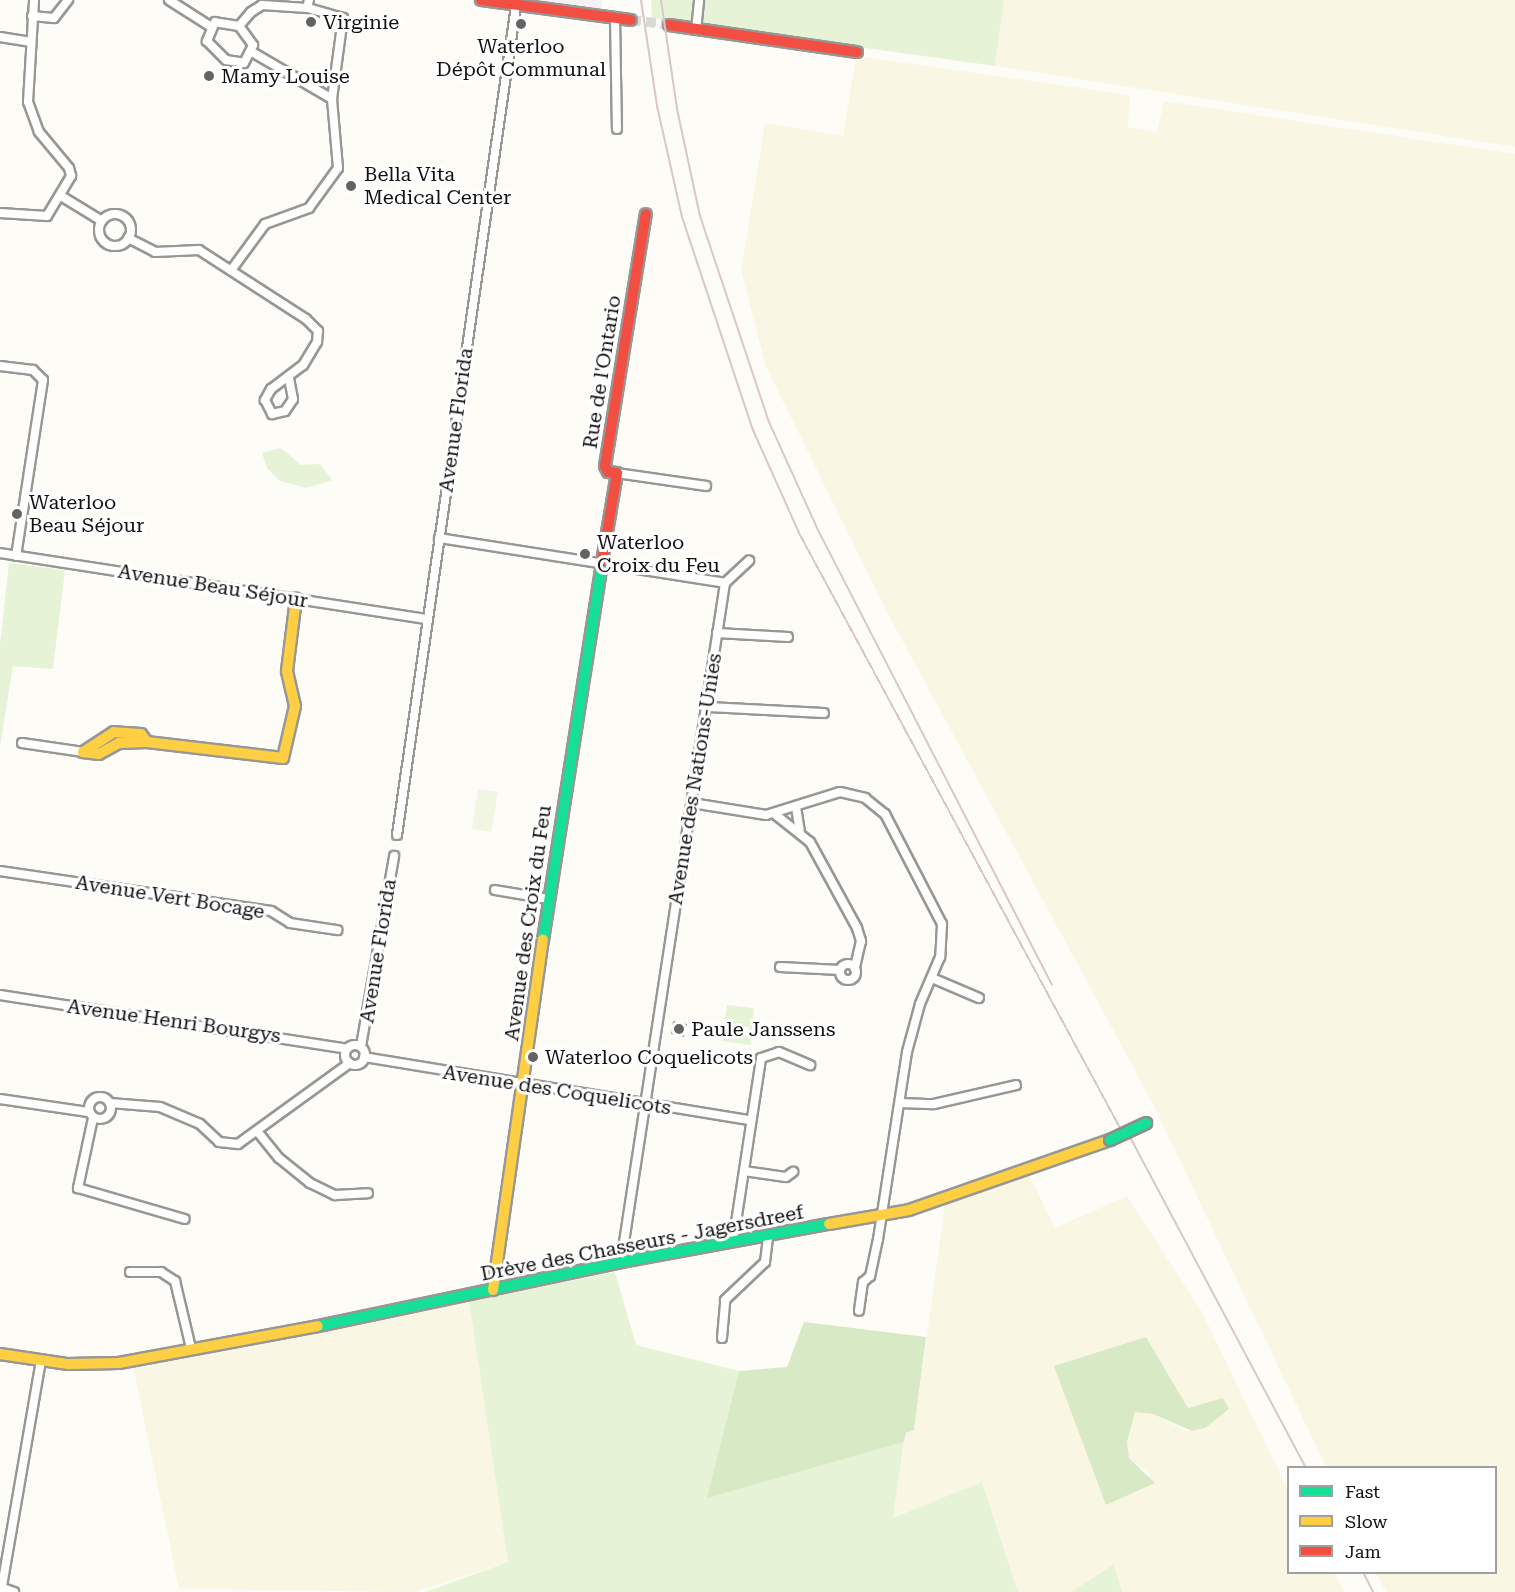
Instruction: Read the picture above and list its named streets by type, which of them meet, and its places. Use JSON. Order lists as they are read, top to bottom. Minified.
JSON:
{"streets":{"street":["Rue de l'Ontario","Avenue Florida","Avenue Beau Séjour","Avenue des Nations-Unies","Avenue Vert Bocage","Avenue des Croix du Feu","Avenue Henri Bourgys","Avenue des Coquelicots","Drève des Chasseurs - Jagersdreef"]},"crossings":[["Rue de l'Ontario","Avenue des Croix du Feu"],["Avenue Florida","Avenue Beau Séjour"],["Avenue des Nations-Unies","Avenue des Coquelicots"],["Avenue des Nations-Unies","Drève des Chasseurs - Jagersdreef"],["Avenue des Croix du Feu","Avenue des Coquelicots"],["Avenue des Croix du Feu","Drève des Chasseurs - Jagersdreef"]],"places":["Virginie","Waterloo Dépôt Communal","Mamy Louise","Bella Vita Medical Center","Waterloo Beau Séjour","Waterloo Croix du Feu","Paule Janssens","Waterloo Coquelicots"],"legend":["Fast","Slow","Jam"]}
